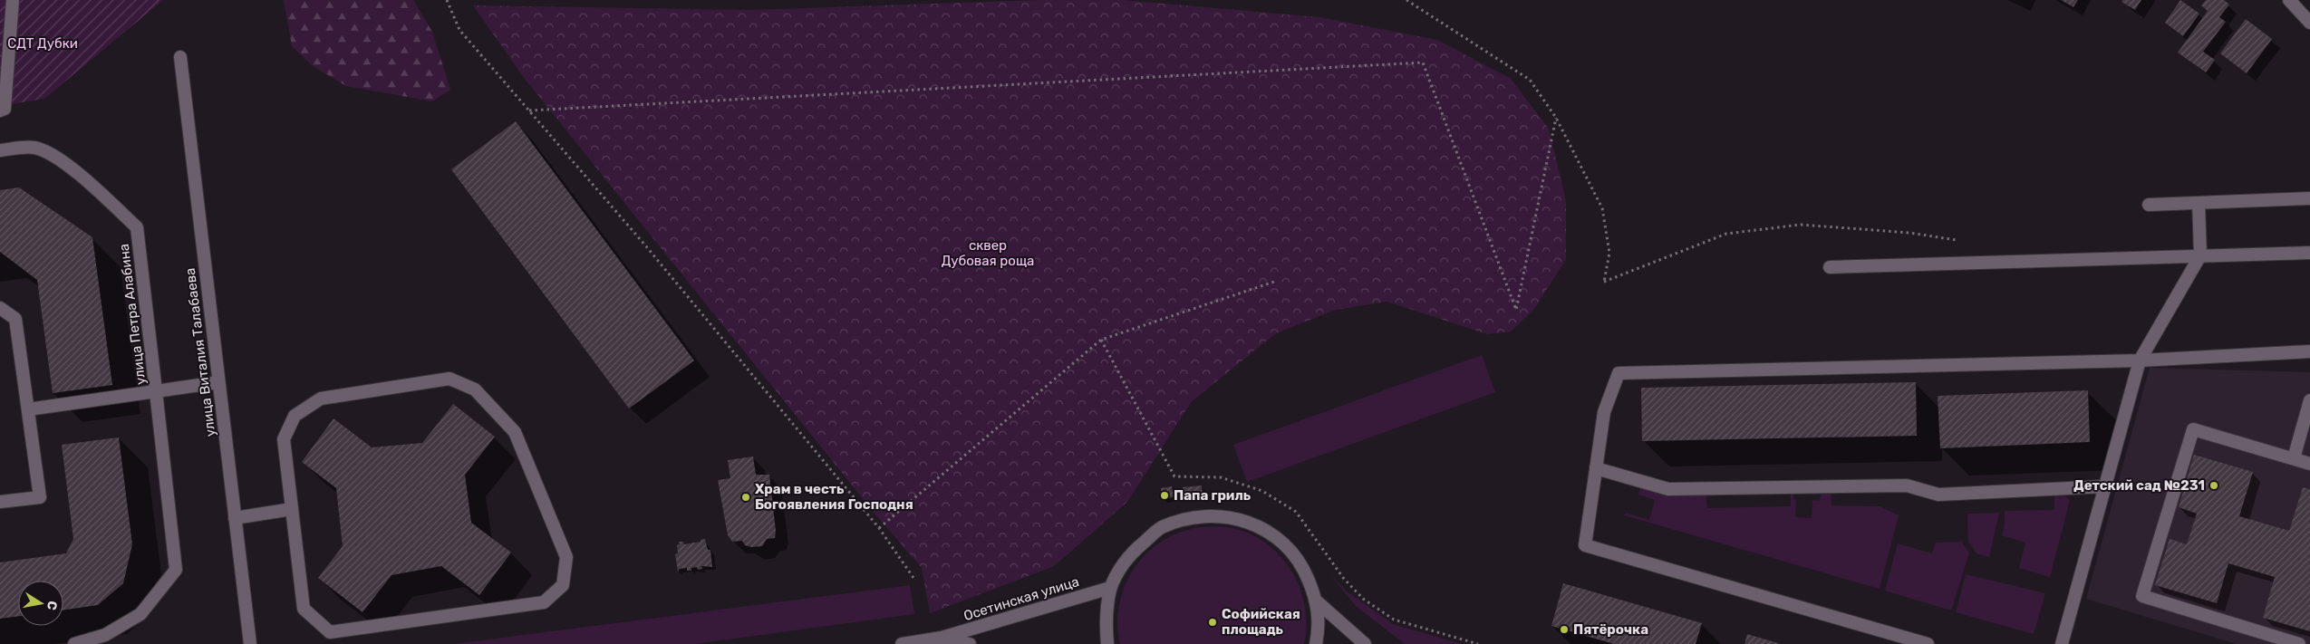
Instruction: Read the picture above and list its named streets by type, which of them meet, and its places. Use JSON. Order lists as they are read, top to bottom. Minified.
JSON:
{"streets":{"street":["улица Петра Алабина","улица Виталия Талабаева","Осетинская улица"]},"crossings":[["улица Петра Алабина","улица Виталия Талабаева"]],"parks":["СДТ Дубки","сквер Дубовая роща"],"places":["Детский сад №231","Папа гриль","Храм в честь Богоявления Господня","Софийская площадь","Пятёрочка"],"north":"right"}
